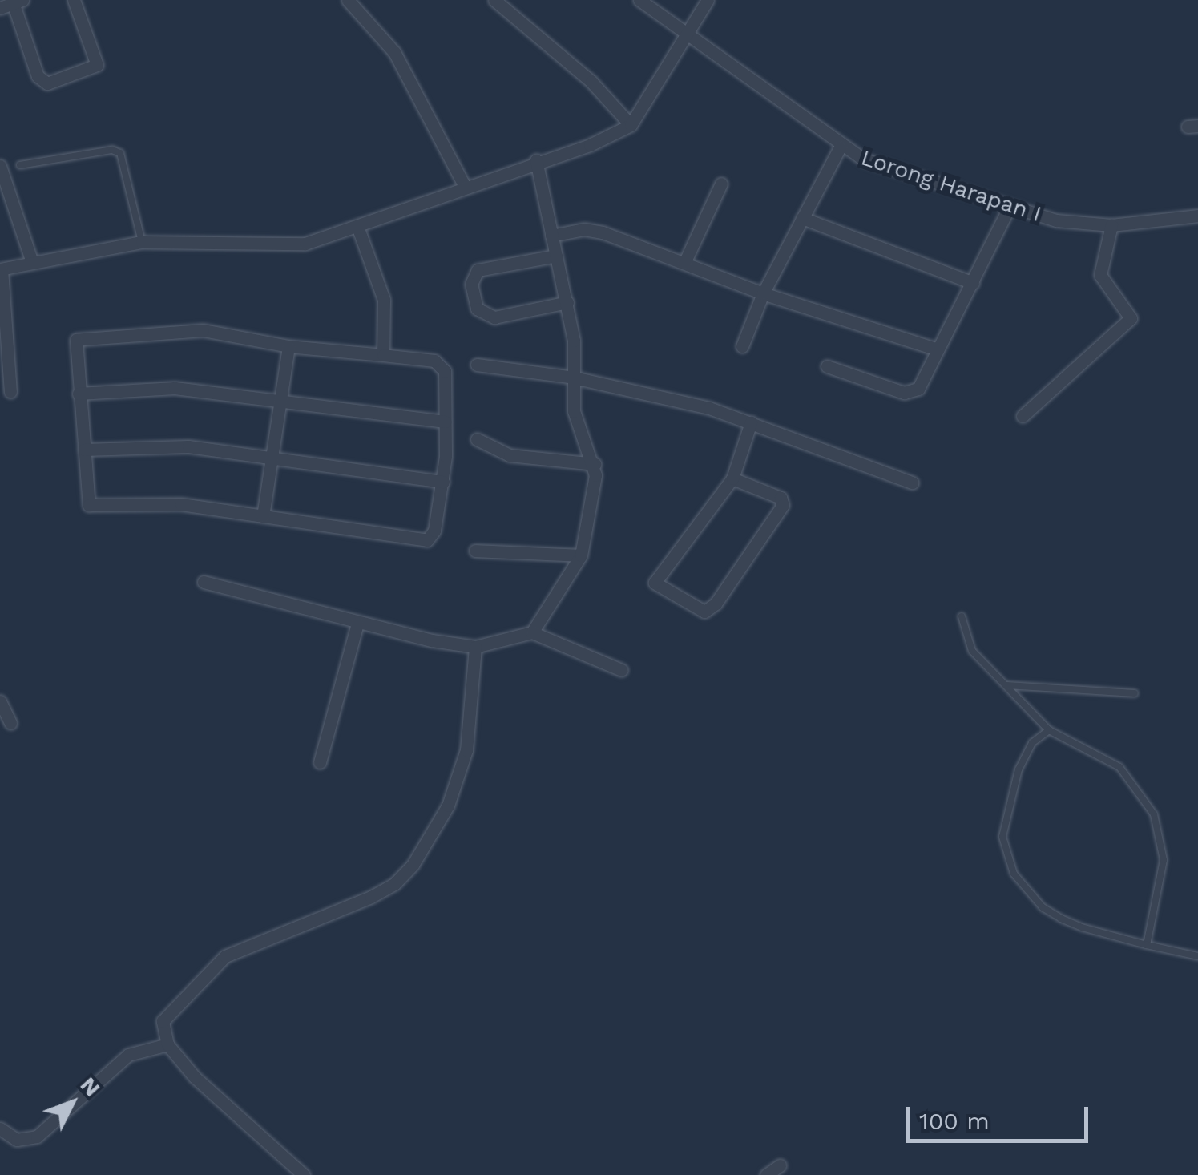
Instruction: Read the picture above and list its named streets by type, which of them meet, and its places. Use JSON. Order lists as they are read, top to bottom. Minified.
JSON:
{"streets":{"street":["Lorong Harapan I"]},"scale_bar":"100 m","north":"top right"}
